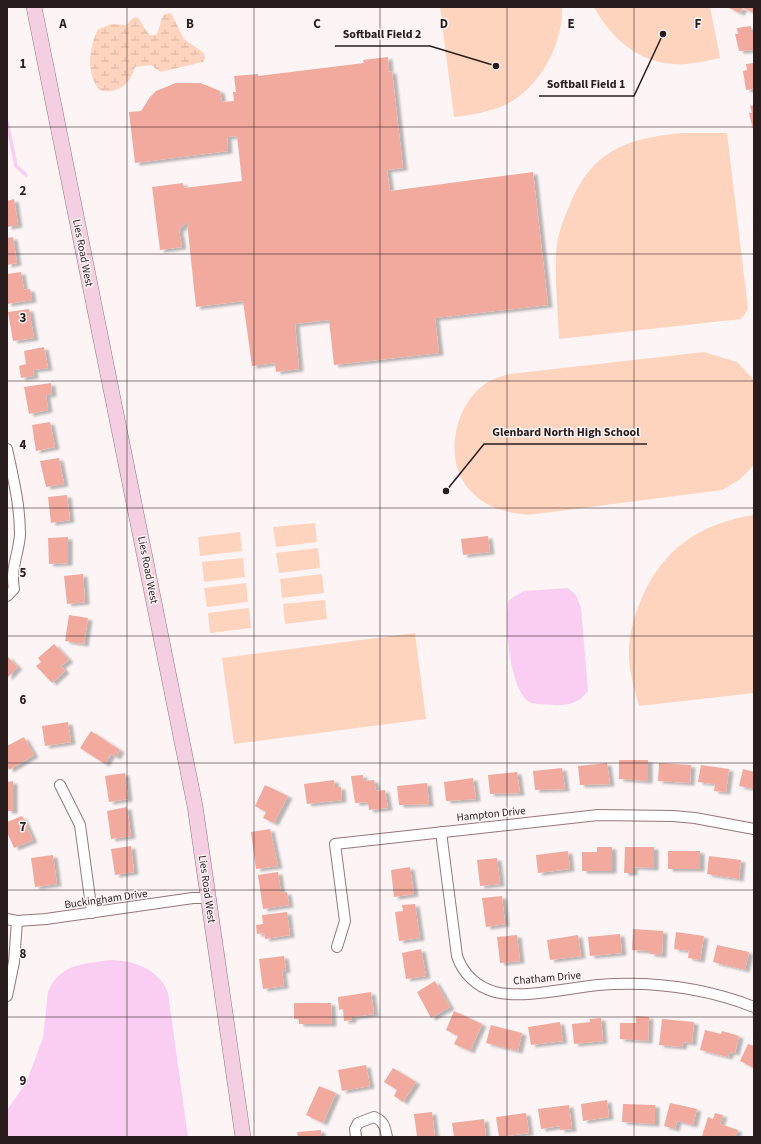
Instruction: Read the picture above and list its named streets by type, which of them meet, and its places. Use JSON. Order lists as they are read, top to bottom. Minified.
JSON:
{"streets":{"street":["Lies Road West","Hampton Drive","Buckingham Drive","Chatham Drive"]},"crossings":[["Lies Road West","Buckingham Drive"],["Hampton Drive","Chatham Drive"]],"places":["Softball Field 1","Softball Field 2","Glenbard North High School"],"grid":{"columns":["A","B","C","D","E","F"],"rows":["1","2","3","4","5","6","7","8","9"]}}
